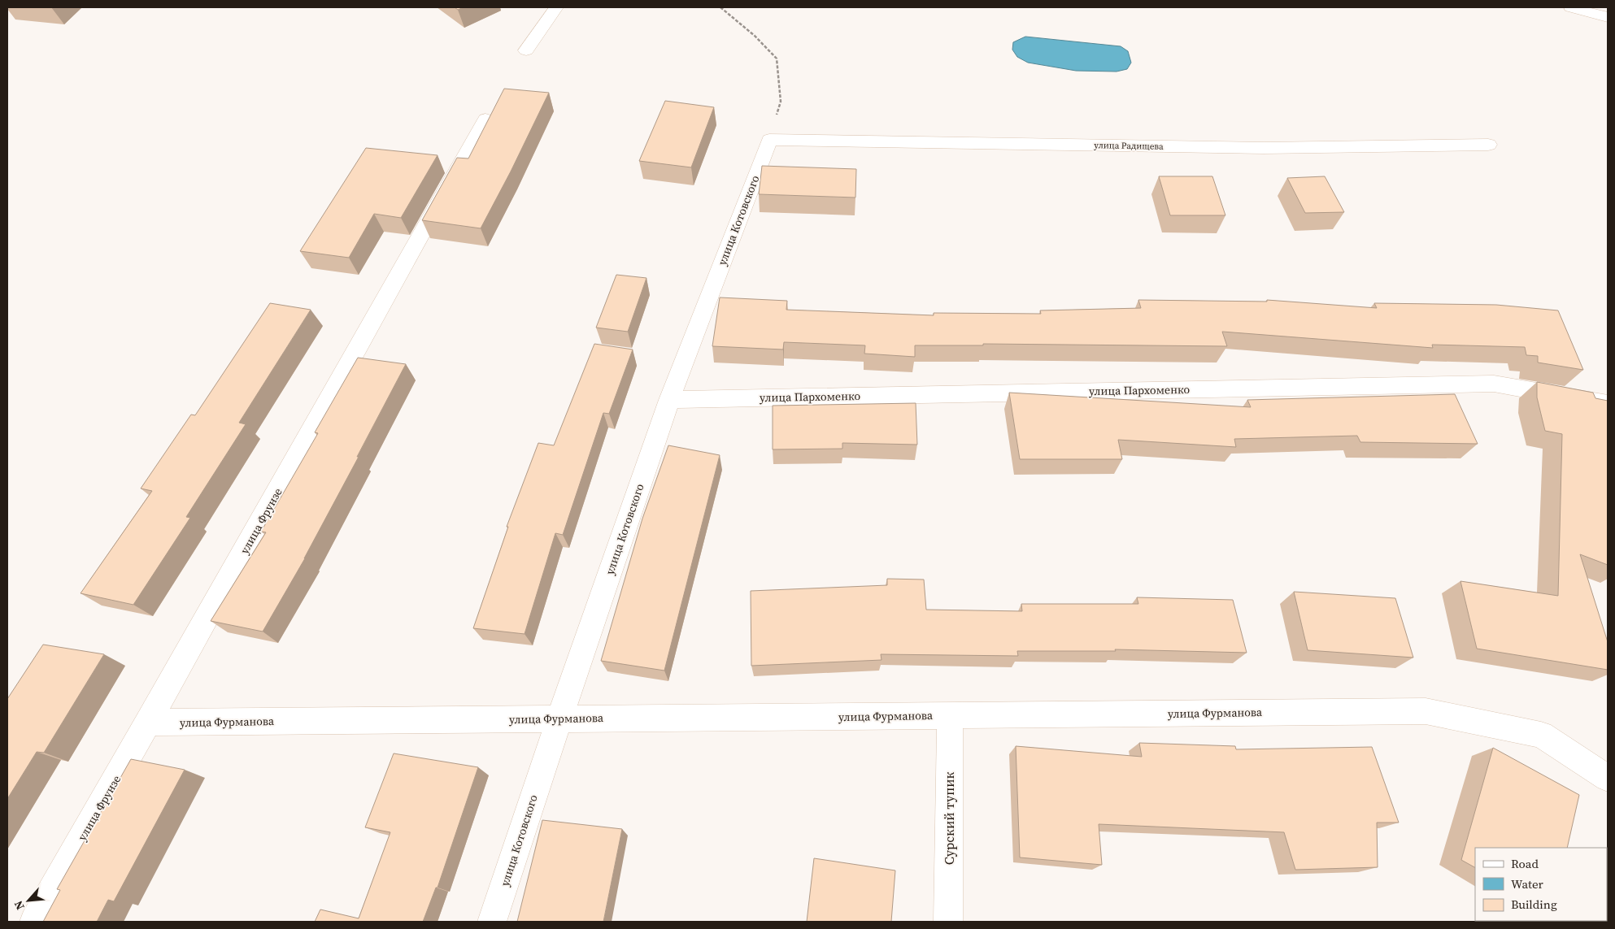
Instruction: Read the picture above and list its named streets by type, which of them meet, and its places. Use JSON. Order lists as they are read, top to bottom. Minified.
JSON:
{"streets":{"street":["улица Радищева","улица Котовского","улица Пархоменко","улица Фрунзе","улица Фурманова","Сурский тупик"]},"crossings":[["улица Радищева","улица Котовского"],["улица Котовского","улица Пархоменко"],["улица Котовского","улица Фурманова"],["улица Фрунзе","улица Фурманова"],["улица Фурманова","Сурский тупик"]],"legend":["Road","Water","Building"],"north":"bottom left"}
